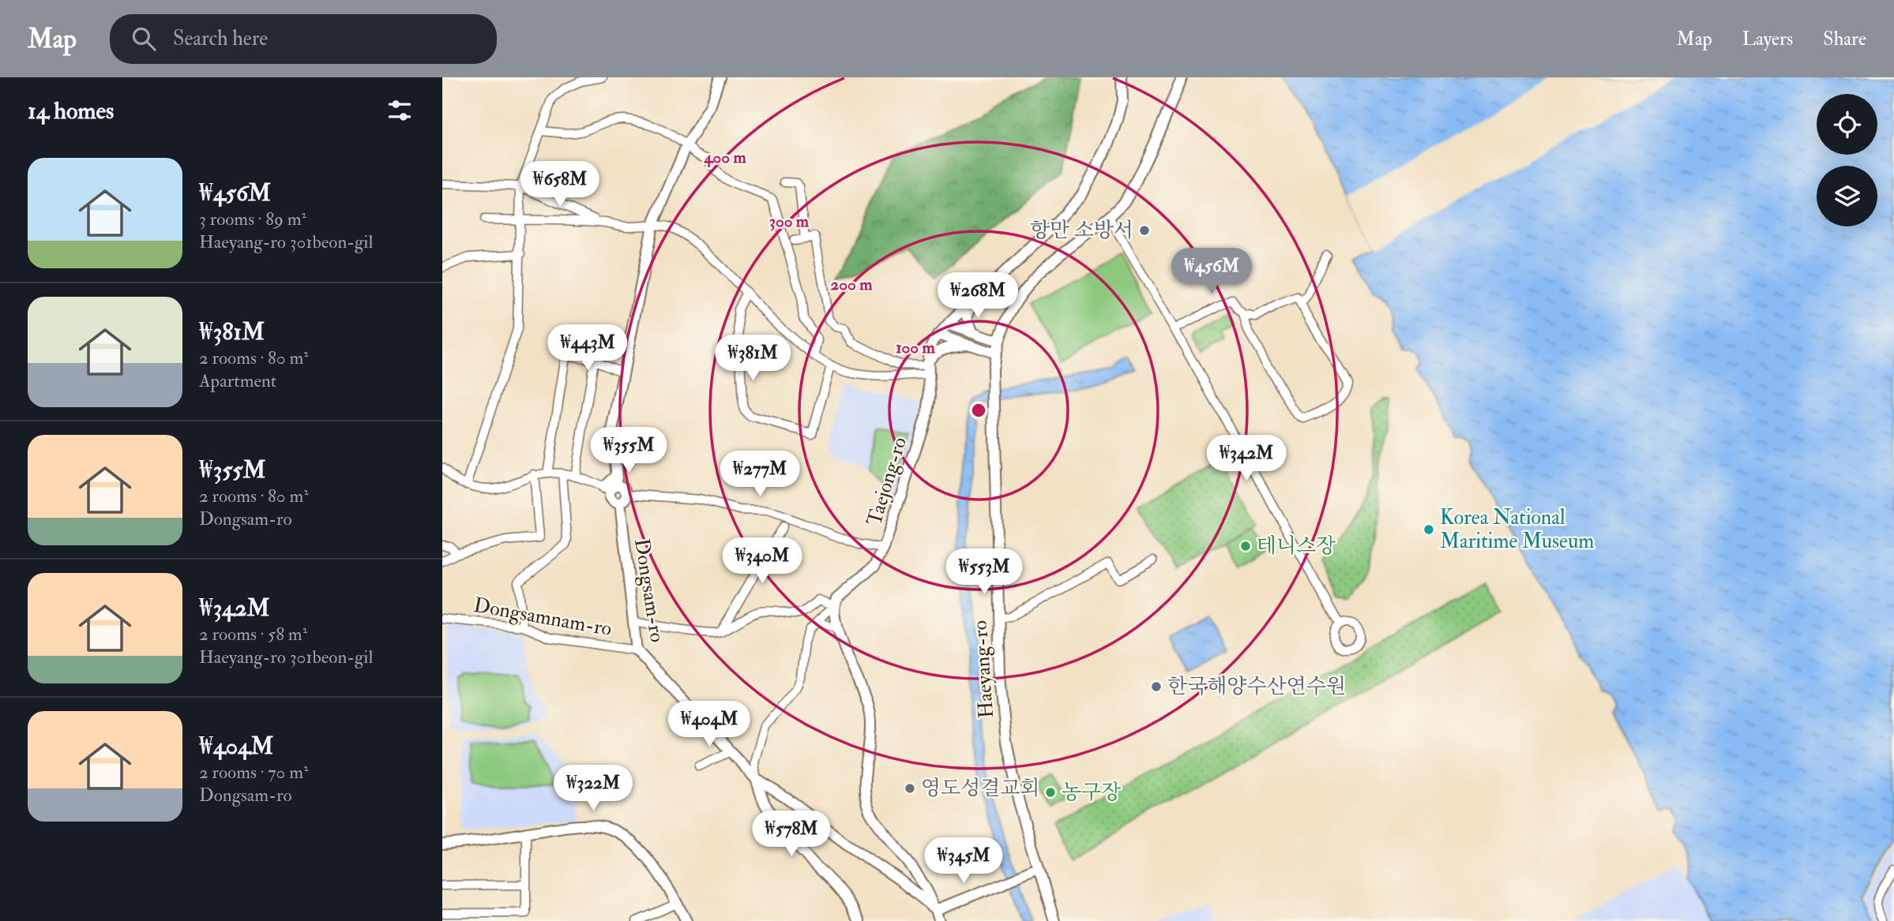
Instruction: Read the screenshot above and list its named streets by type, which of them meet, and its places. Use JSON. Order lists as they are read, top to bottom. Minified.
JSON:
{"streets":{"main road":["Taejong-ro","Dongsam-ro","Haeyang-ro"],"street":["Dongsamnam-ro"]},"crossings":[["Dongsam-ro","Dongsamnam-ro"]],"places":["항만 소방서","Korea National Maritime Museum","테니스장","한국해양수산연수원","영도성결교회","농구장"],"page":{"header":"Map","search":"Search here","nav":["Map","Layers","Share"],"heading":"14 homes","list":[{"name":"₩456M","note":"3 rooms · 89 m² · Haeyang-ro 301beon-gil"},{"name":"₩381M","note":"2 rooms · 80 m² · Apartment"},{"name":"₩355M","note":"2 rooms · 80 m² · Dongsam-ro"},{"name":"₩342M","note":"2 rooms · 58 m² · Haeyang-ro 301beon-gil"},{"name":"₩404M","note":"2 rooms · 70 m² · Dongsam-ro"}],"price":["₩658M","₩456M","₩268M","₩443M","₩381M","₩355M","₩342M","₩277M","₩340M","₩553M","₩404M","₩322M","₩578M","₩345M"]},"rings":["400 m","300 m","200 m","100 m"]}
